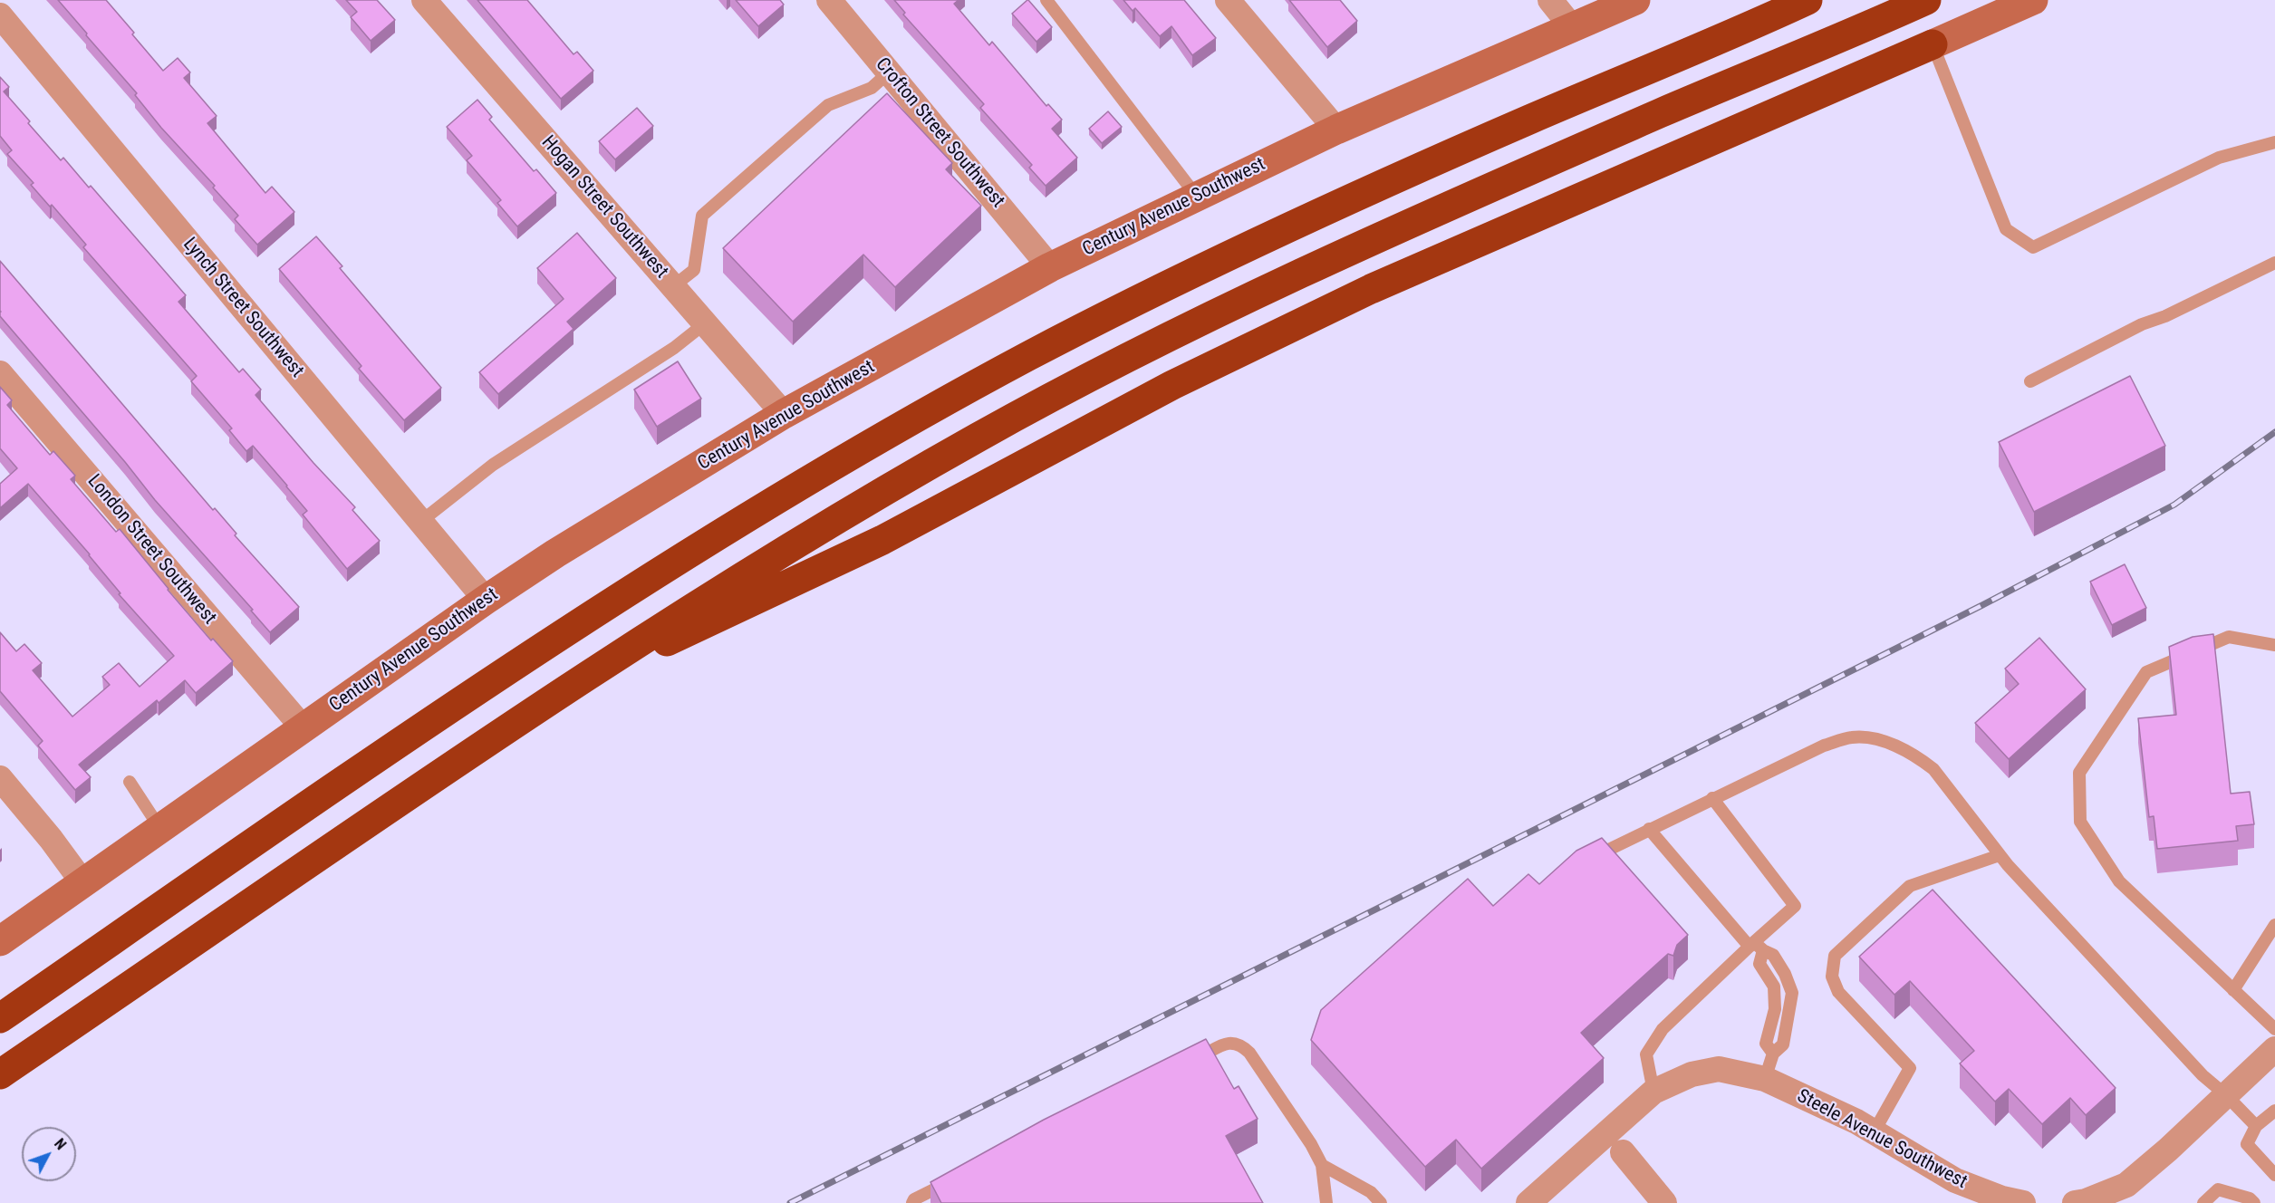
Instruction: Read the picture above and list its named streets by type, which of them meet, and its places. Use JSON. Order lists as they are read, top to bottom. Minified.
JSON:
{"streets":{"street":["Crofton Street Southwest","Hogan Street Southwest","Century Avenue Southwest","Lynch Street Southwest","London Street Southwest","Steele Avenue Southwest"]},"crossings":[["Crofton Street Southwest","Century Avenue Southwest"],["Hogan Street Southwest","Century Avenue Southwest"],["Century Avenue Southwest","Lynch Street Southwest"],["Century Avenue Southwest","London Street Southwest"]],"north":"top right"}
